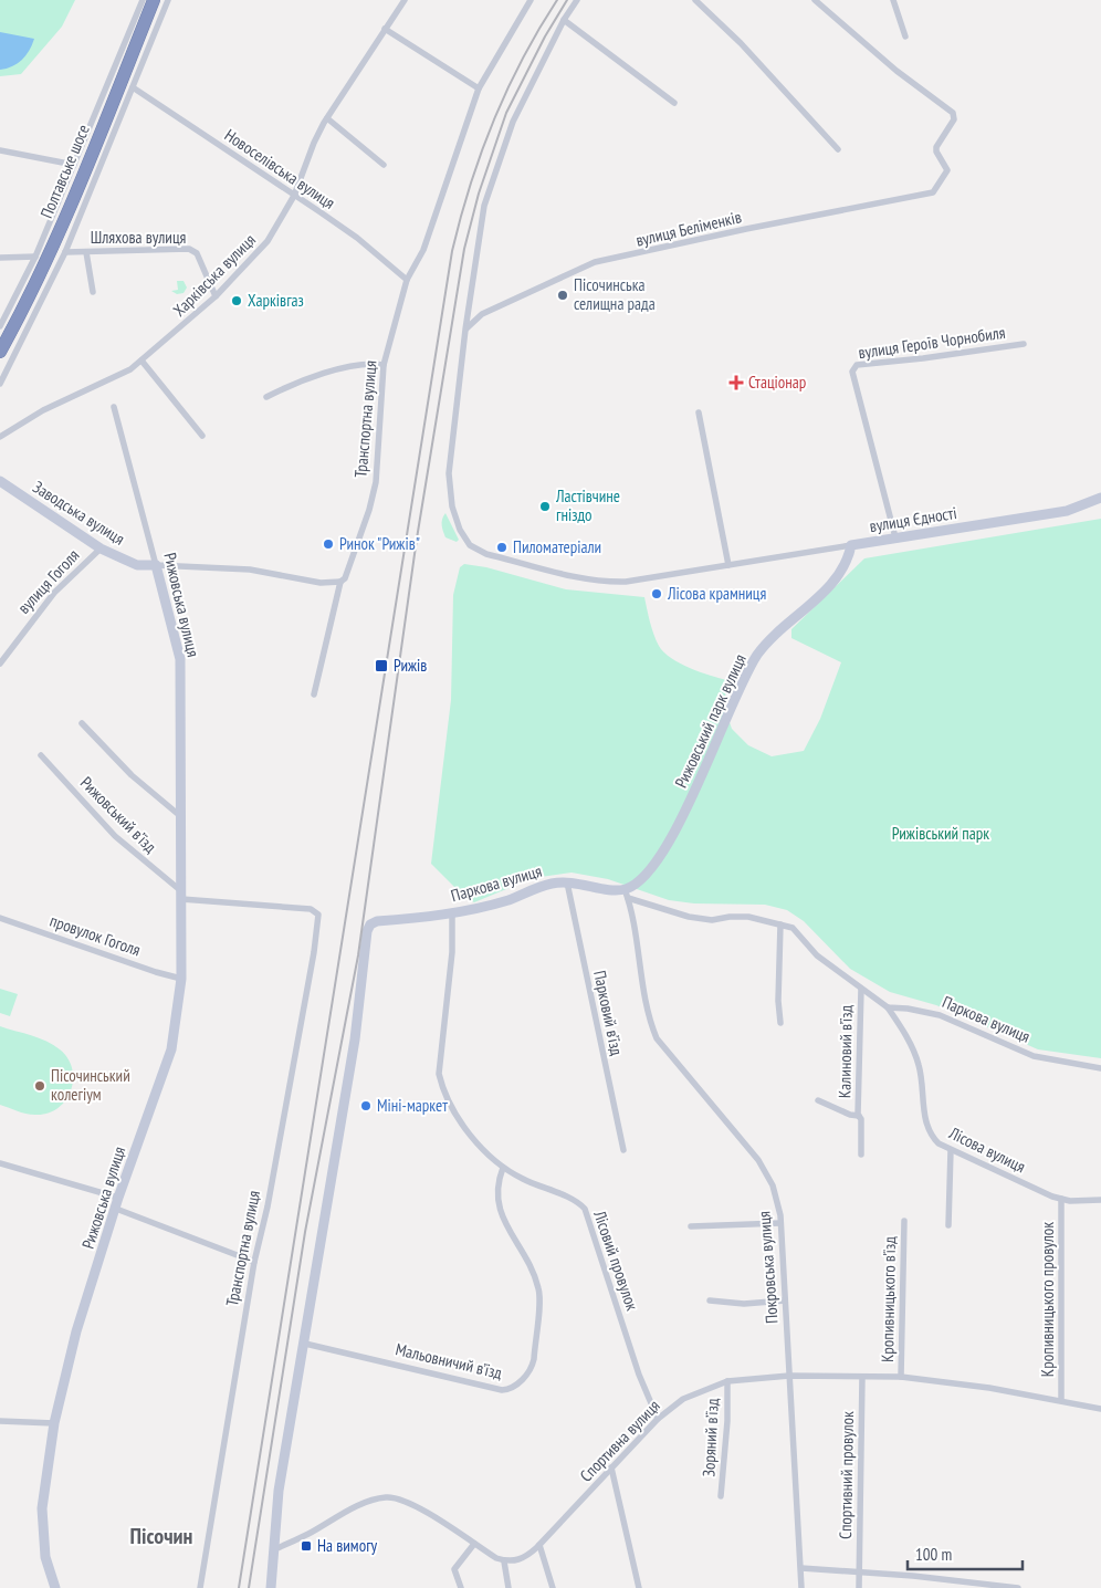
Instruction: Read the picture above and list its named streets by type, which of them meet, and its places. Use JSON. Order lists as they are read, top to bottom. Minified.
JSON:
{"streets":{"highway":["Полтавське шосе"],"street":["Новоселівська вулиця","вулиця Беліменків","Шляхова вулиця","Харківська вулиця","вулиця Героїв Чорнобиля","Транспортна вулиця","Заводська вулиця","вулиця Єдності","вулиця Гоголя","Рижовська вулиця","Рижовський парк вулиця","Рижовський в’їзд","Паркова вулиця","провулок Гоголя","Парковий в’їзд","Калиновий в’їзд","Лісова вулиця","Лісовий провулок","Покровська вулиця","Кропивницького в’їзд","Кропивницького провулок","Мальовничий в’їзд","Зоряний в’їзд","Спортивна вулиця","Спортивний провулок"]},"crossings":[["Новоселівська вулиця","Харківська вулиця"],["Новоселівська вулиця","Транспортна вулиця"],["вулиця Беліменків","вулиця Єдності"],["Шляхова вулиця","Харківська вулиця"],["вулиця Героїв Чорнобиля","вулиця Єдності"],["Транспортна вулиця","Заводська вулиця"],["Транспортна вулиця","Рижовська вулиця"],["Транспортна вулиця","Рижовський в’їзд"],["Заводська вулиця","вулиця Гоголя"],["Заводська вулиця","Рижовська вулиця"],["вулиця Єдності","Рижовський парк вулиця"],["Рижовська вулиця","Рижовський в’їзд"],["Рижовська вулиця","провулок Гоголя"],["Рижовський парк вулиця","Паркова вулиця"],["Рижовський парк вулиця","Покровська вулиця"],["Паркова вулиця","Парковий в’їзд"],["Паркова вулиця","Калиновий в’їзд"],["Паркова вулиця","Лісова вулиця"],["Паркова вулиця","Лісовий провулок"],["Паркова вулиця","Покровська вулиця"],["Паркова вулиця","Мальовничий в’їзд"],["Лісова вулиця","Кропивницького провулок"],["Лісовий провулок","Мальовничий в’їзд"],["Лісовий провулок","Спортивна вулиця"],["Покровська вулиця","Спортивна вулиця"],["Кропивницького в’їзд","Спортивна вулиця"],["Кропивницького провулок","Спортивна вулиця"],["Зоряний в’їзд","Спортивна вулиця"],["Спортивна вулиця","Спортивний провулок"]],"districts":["Пісочин"],"parks":["Рижівський парк"],"places":{"other":["Пісочинська селищна рада","Харківгаз","Ластівчине гніздо","Ринок \"Рижів\"","Пиломатеріали","Лісова крамниця","Пісочинський колегіум","Міні-маркет"],"health":["Стаціонар"],"transit":["Рижів","На вимогу"]},"scale_bar":"100 m"}
